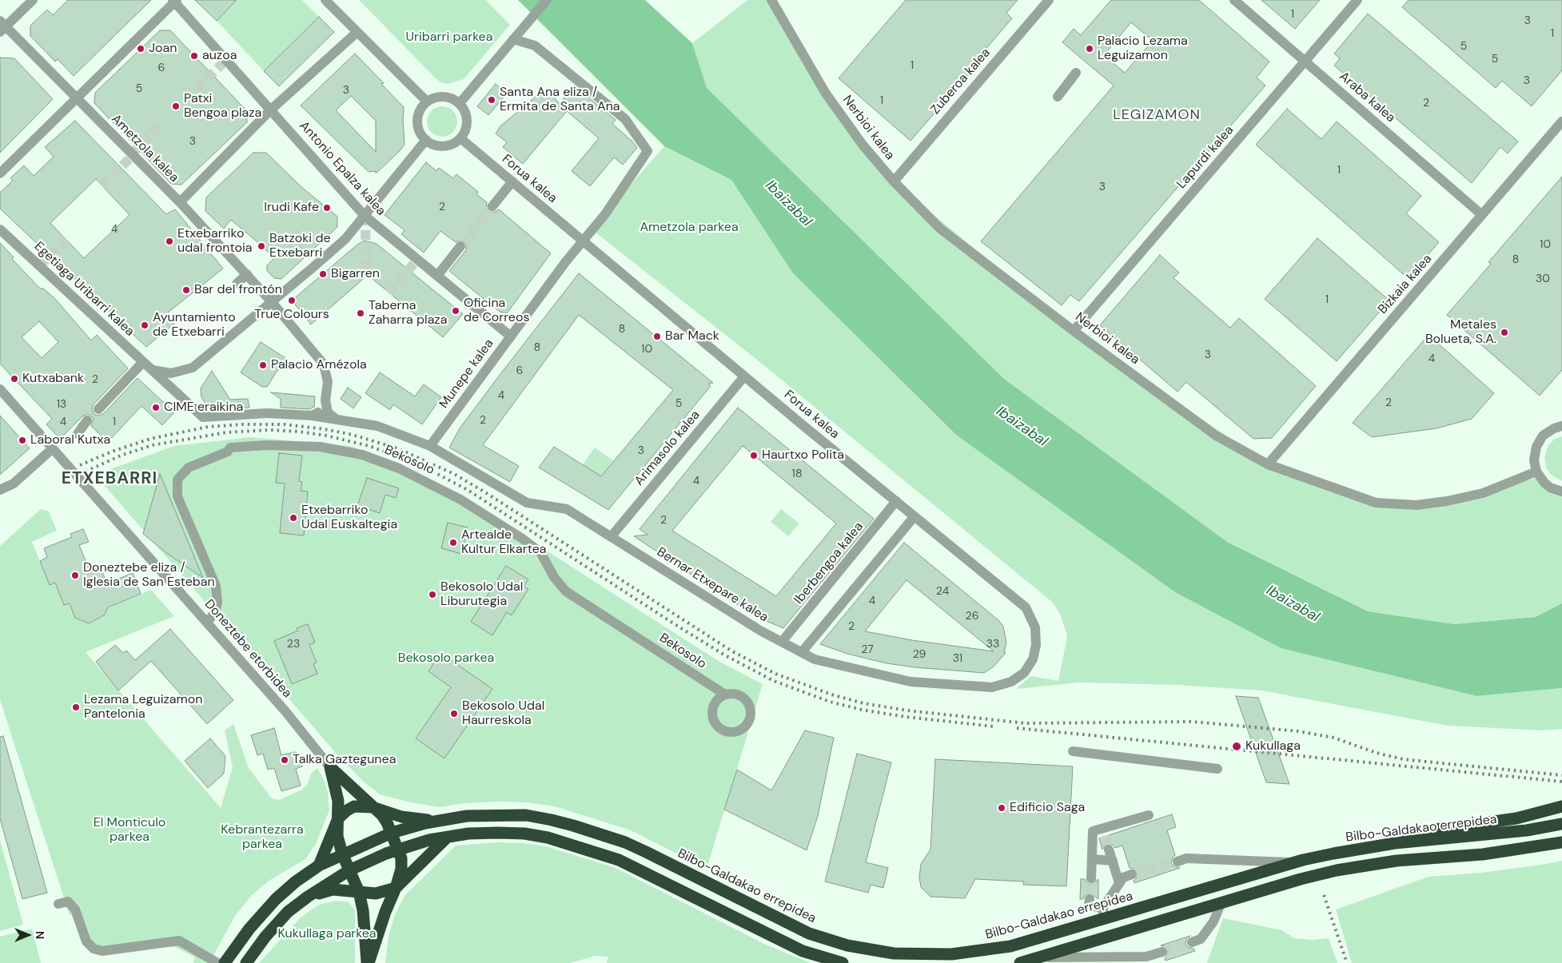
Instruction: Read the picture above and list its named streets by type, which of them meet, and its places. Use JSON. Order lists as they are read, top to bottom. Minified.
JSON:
{"streets":{"highway":["Bilbo-Galdakao errepidea"],"street":["Zuberoa kalea","Araba kalea","Nerbioi kalea","Ametzola kalea","Lapurdi kalea","Antonio Epalza kalea","Forua kalea","Bizkaia kalea","Egetiaga Uribarri kalea","Munepe kalea","Arimasolo kalea","Bekosolo","Iberbengoa kalea","Bernar Etxepare kalea","Doneztebe etorbidea"]},"crossings":[["Zuberoa kalea","Nerbioi kalea"],["Araba kalea","Lapurdi kalea"],["Araba kalea","Bizkaia kalea"],["Nerbioi kalea","Lapurdi kalea"],["Nerbioi kalea","Bizkaia kalea"],["Antonio Epalza kalea","Munepe kalea"],["Forua kalea","Munepe kalea"],["Forua kalea","Arimasolo kalea"],["Forua kalea","Iberbengoa kalea"],["Forua kalea","Bernar Etxepare kalea"],["Egetiaga Uribarri kalea","Bernar Etxepare kalea"],["Munepe kalea","Bernar Etxepare kalea"],["Arimasolo kalea","Bernar Etxepare kalea"],["Bekosolo","Doneztebe etorbidea"],["Iberbengoa kalea","Bernar Etxepare kalea"]],"districts":["LEGIZAMON","ETXEBARRI"],"water":["Ibaizabal"],"parks":["Uribarri parkea","Ametzola parkea","Bekosolo parkea","El Monticulo parkea","Kebrantezarra parkea","Kukullaga parkea"],"places":["Joan","Palacio Lezama Leguizamon","auzoa","Santa Ana eliza / Ermita de Santa Ana","Patxi Bengoa plaza","Irudi Kafe","Etxebarriko udal frontoia","Batzoki de Etxebarri","Bigarren","Bar del frontón","True Colours","Oficina de Correos","Taberna Zaharra plaza","Ayuntamiento de Etxebarri","Metales Bolueta, S.A.","Bar Mack","Palacio Amézola","Kutxabank","CIME eraikina","Laboral Kutxa","Haurtxo Polita","Etxebarriko Udal Euskaltegia","Artealde Kultur Elkartea","Doneztebe eliza / Iglesia de San Esteban","Bekosolo Udal Liburutegia","Lezama Leguizamon Pantelonia","Bekosolo Udal Haurreskola","Kukullaga","Talka Gaztegunea","Edificio Saga"],"house_numbers":["1","3","1","5","5","1","6","3","5","3","1","2","3","1","3","2","4","10","8","30","1","8","8","10","3","4","6","2","4","2","5","13","2","4","1","3","18","4","2","24","4","26","2","23","33","27","29","31"],"north":"right"}
